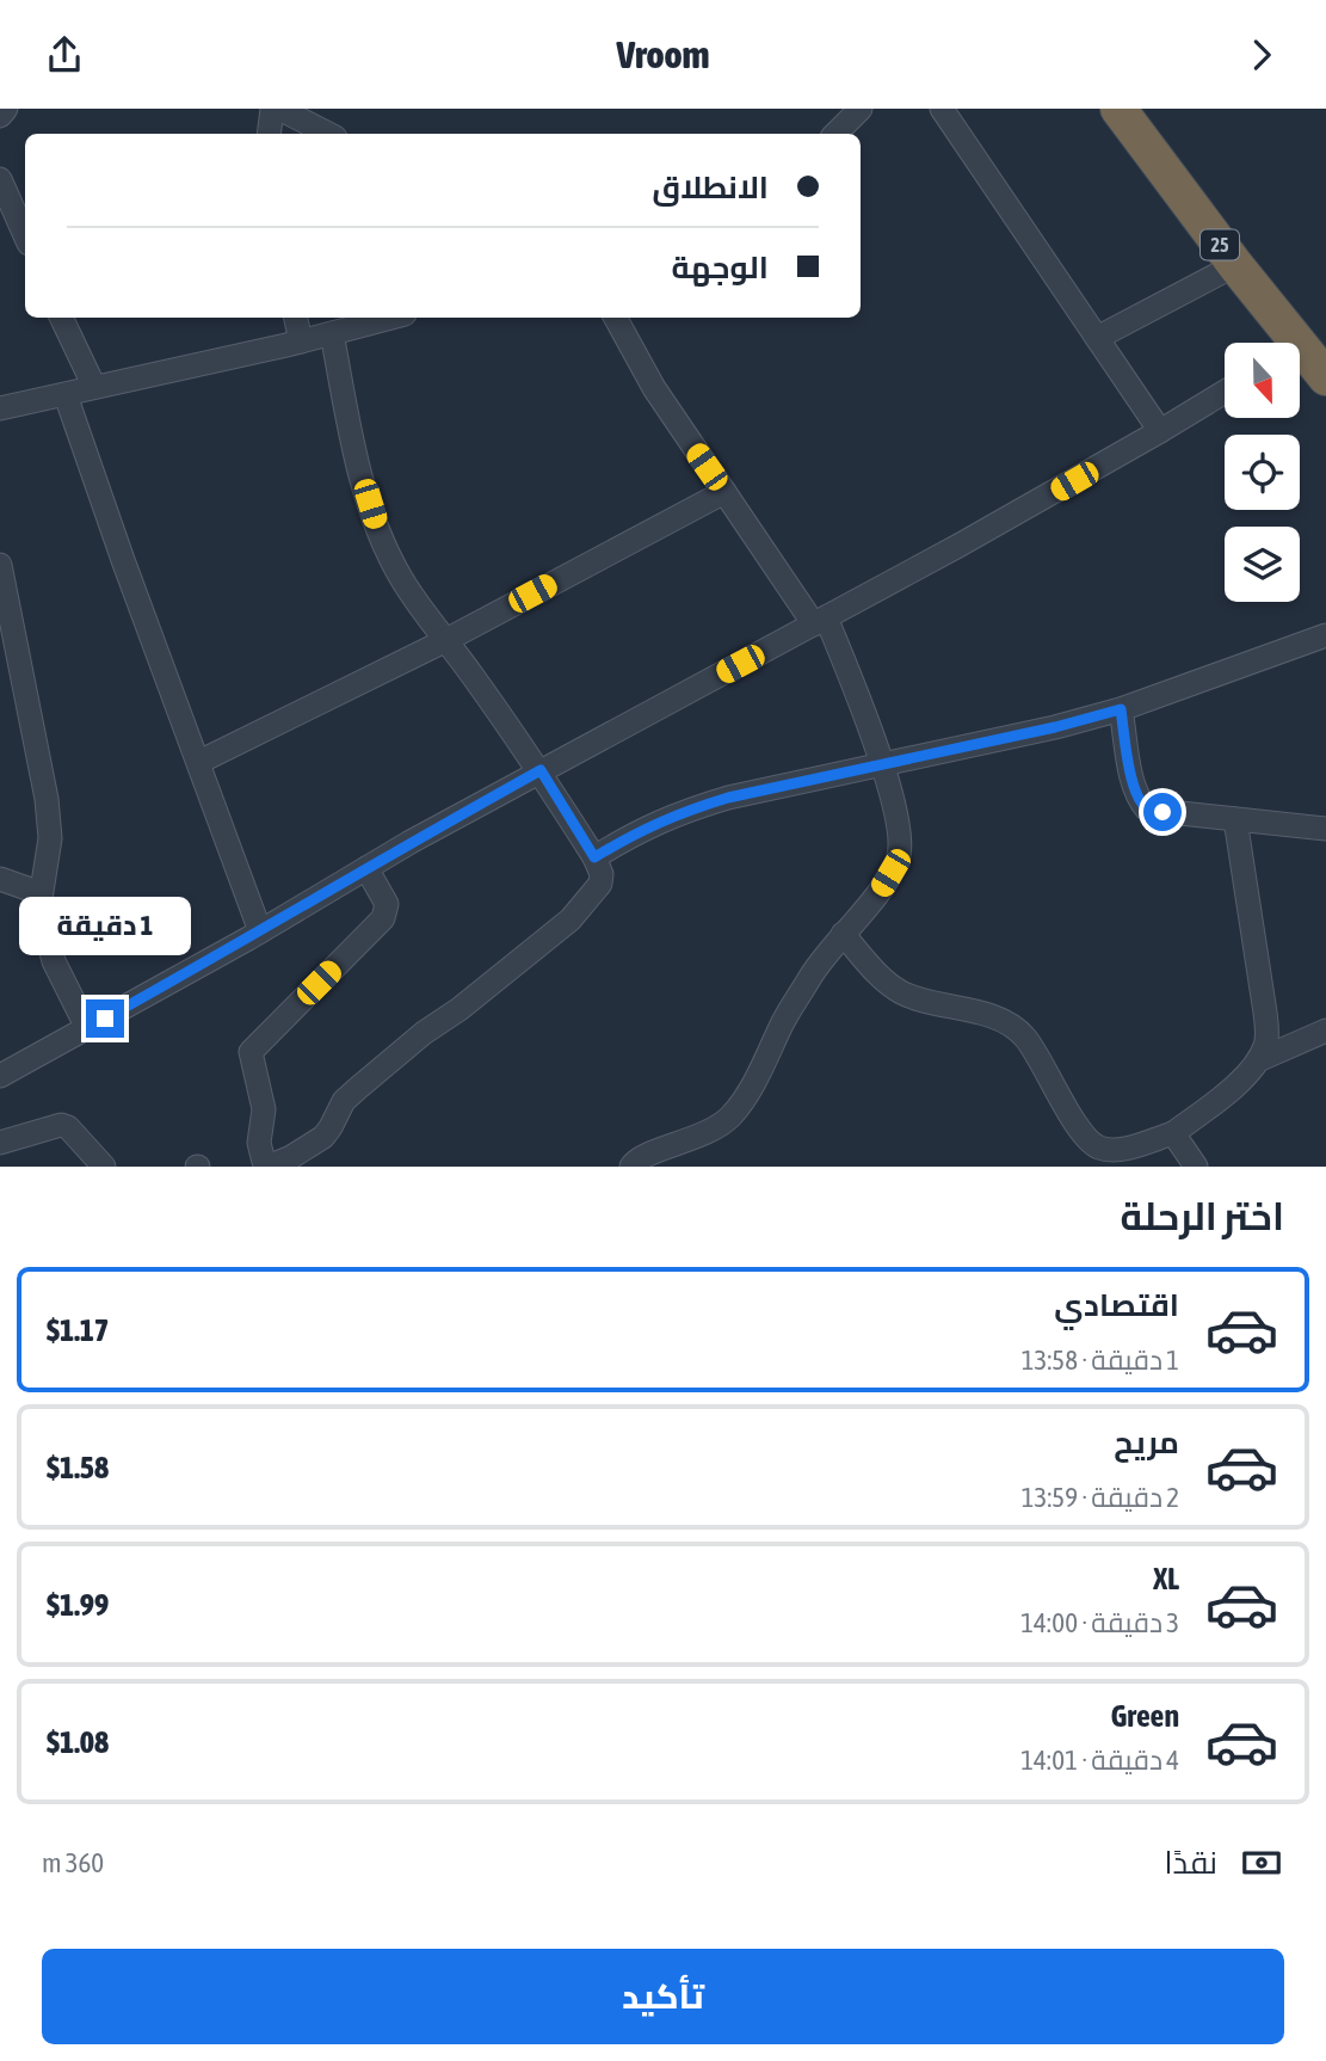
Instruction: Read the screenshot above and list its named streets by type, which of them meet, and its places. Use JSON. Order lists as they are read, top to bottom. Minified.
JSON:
{"streets":{"highway":["25"]},"north":"bottom","page":{"header":"Vroom","banner":["الانطلاق","الوجهة"],"bubble":"1 دقيقة","heading":"اختر الرحلة","list":[{"name":"اقتصادي","note":"1 دقيقة · 13:58","value":"$1.17"},{"name":"مريح","note":"2 دقيقة · 13:59","value":"$1.58"},{"name":"XL","note":"3 دقيقة · 14:00","value":"$1.99"},{"name":"Green","note":"4 دقيقة · 14:01","value":"$1.08"}],"pay":["نقدًا","360 m"],"buttons":"تأكيد"}}
